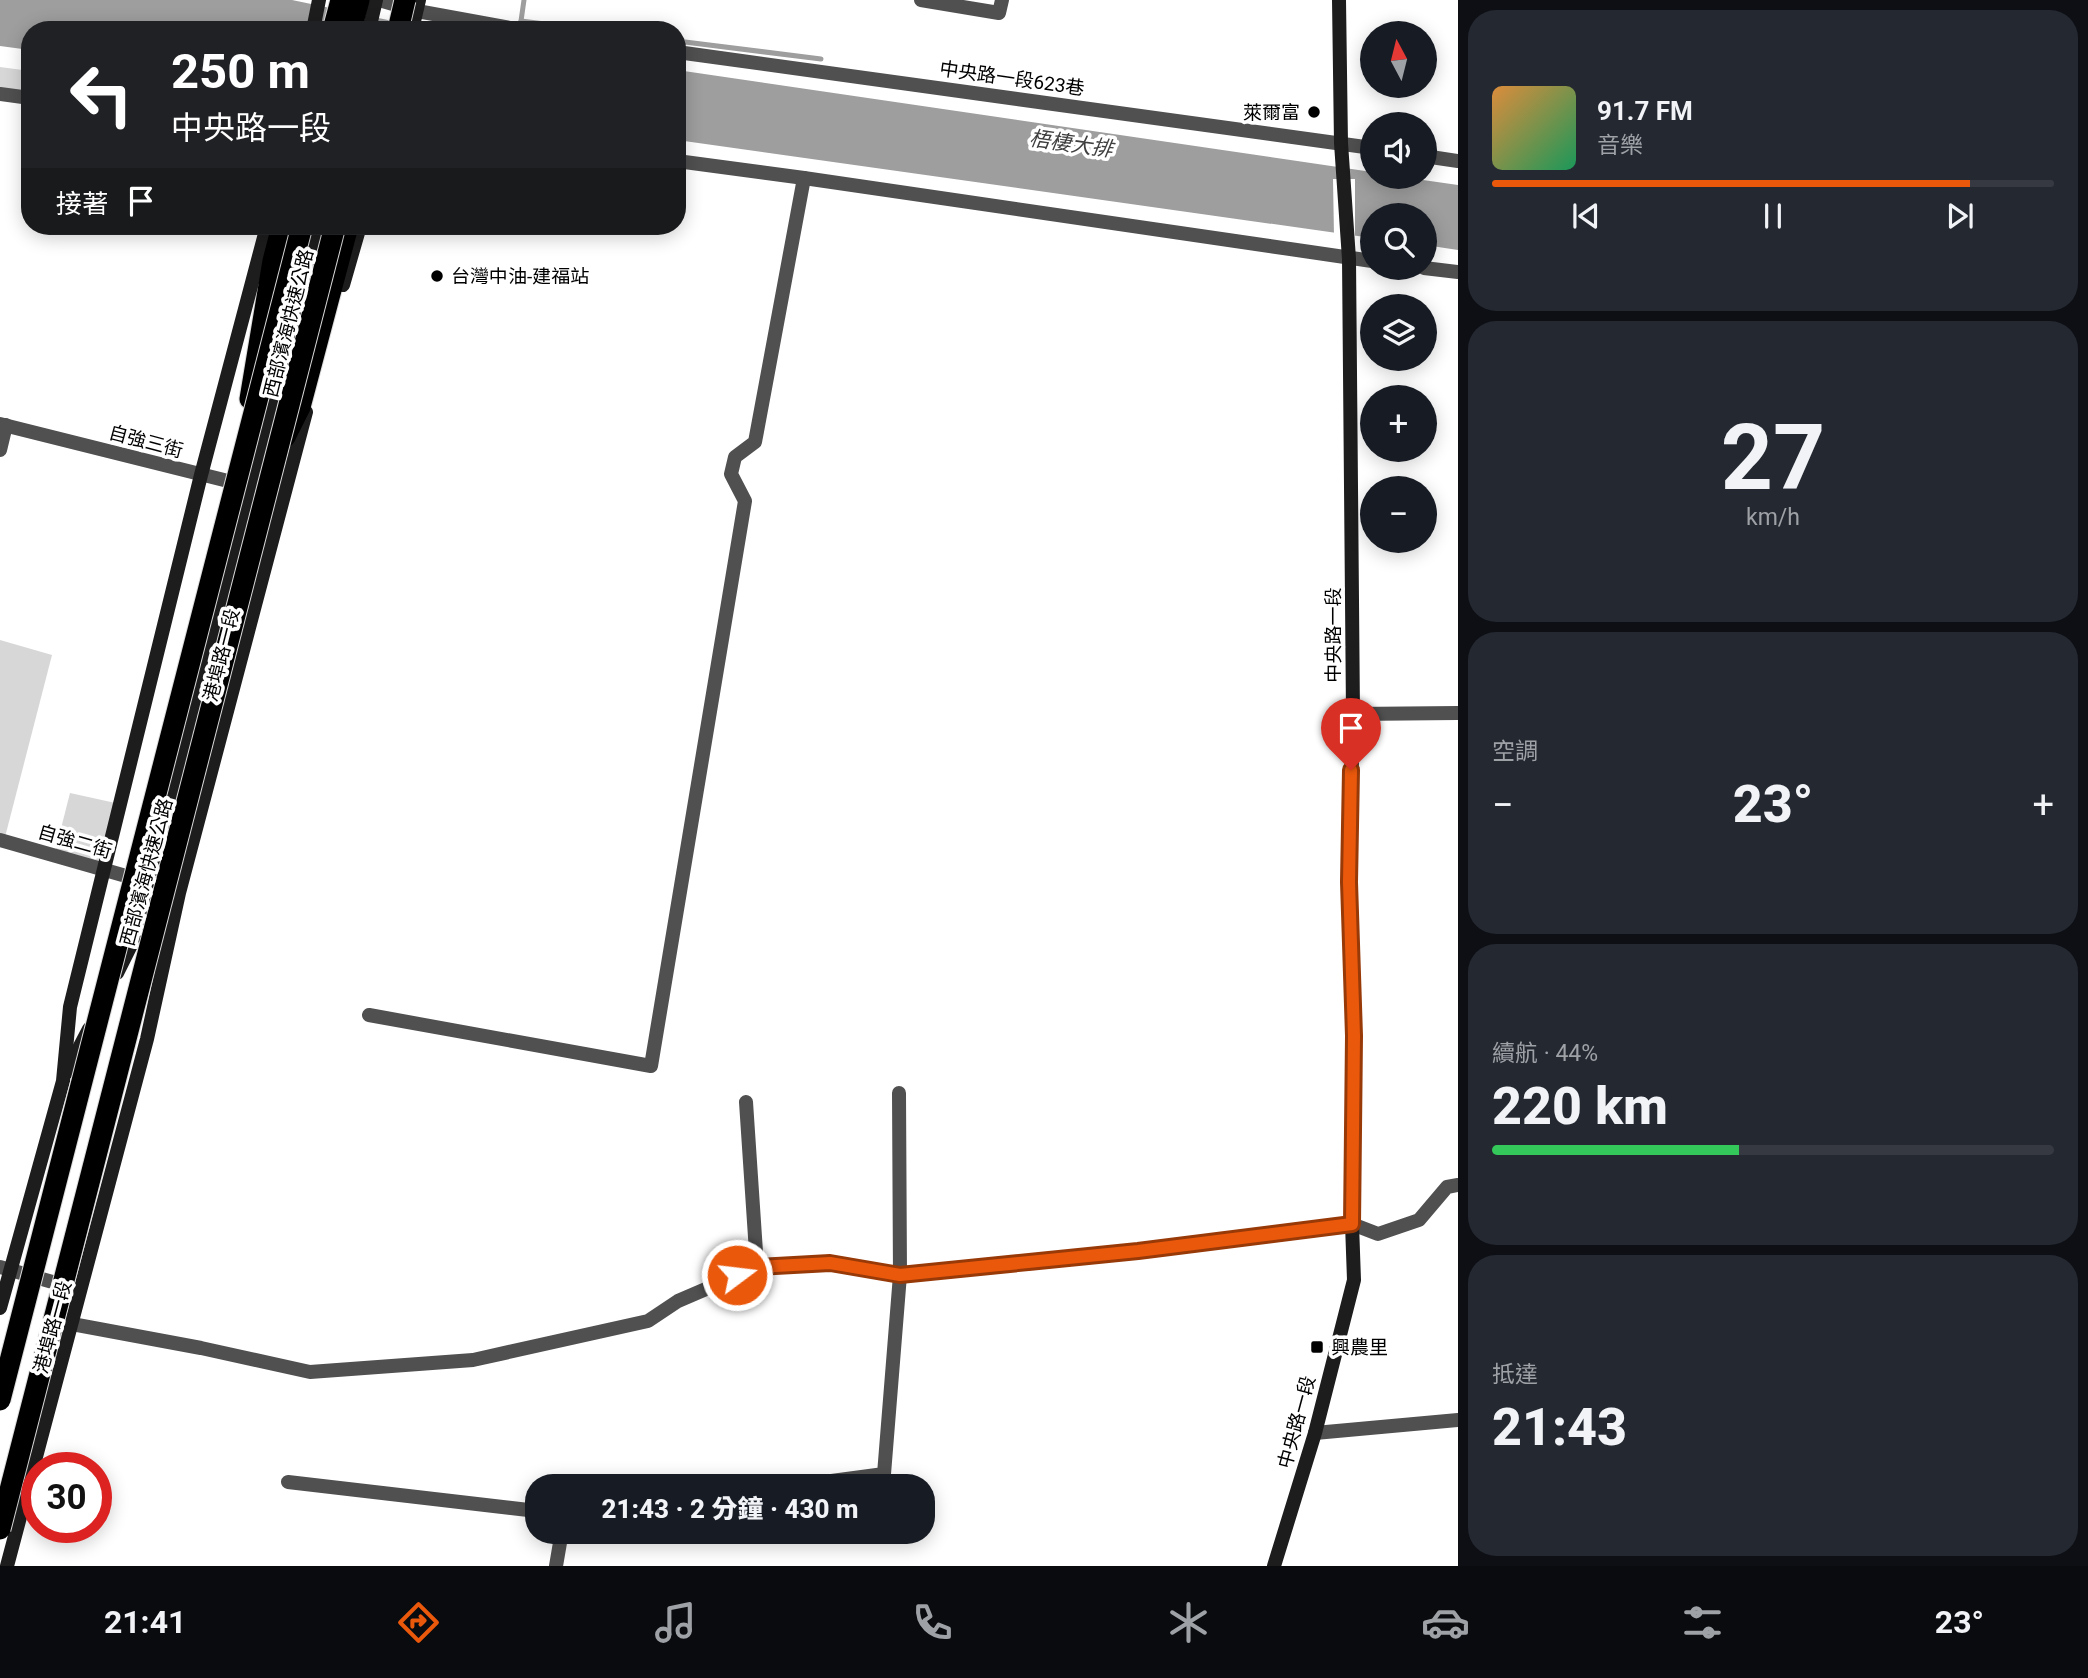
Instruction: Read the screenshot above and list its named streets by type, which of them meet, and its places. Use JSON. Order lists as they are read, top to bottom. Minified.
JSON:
{"streets":{"highway":["西部濱海快速公路"],"street":["中央路一段623巷","自強三街","中央路一段","港埠路一段","自強二街"]},"crossings":[["中央路一段623巷","中央路一段"],["自強三街","港埠路一段"],["港埠路一段","自強二街"]],"water":["梧棲大排"],"places":{"other":["萊爾富","台灣中油-建福站"],"transit":["興農里"]},"north":"top","page":{"map_buttons":["+","−"],"turn":["250 m","中央路一段"],"song":["91.7 FM","音樂"],"then":"接著","tile":[["27","km/h"],"空調",["續航 · 44%","220 km"],["抵達","21:43"]],"heat":["−","23°","+"],"limit":"30","trip":"21:43 · 2 分鐘 · 430 m","tabs":["21:41","23°"]}}
